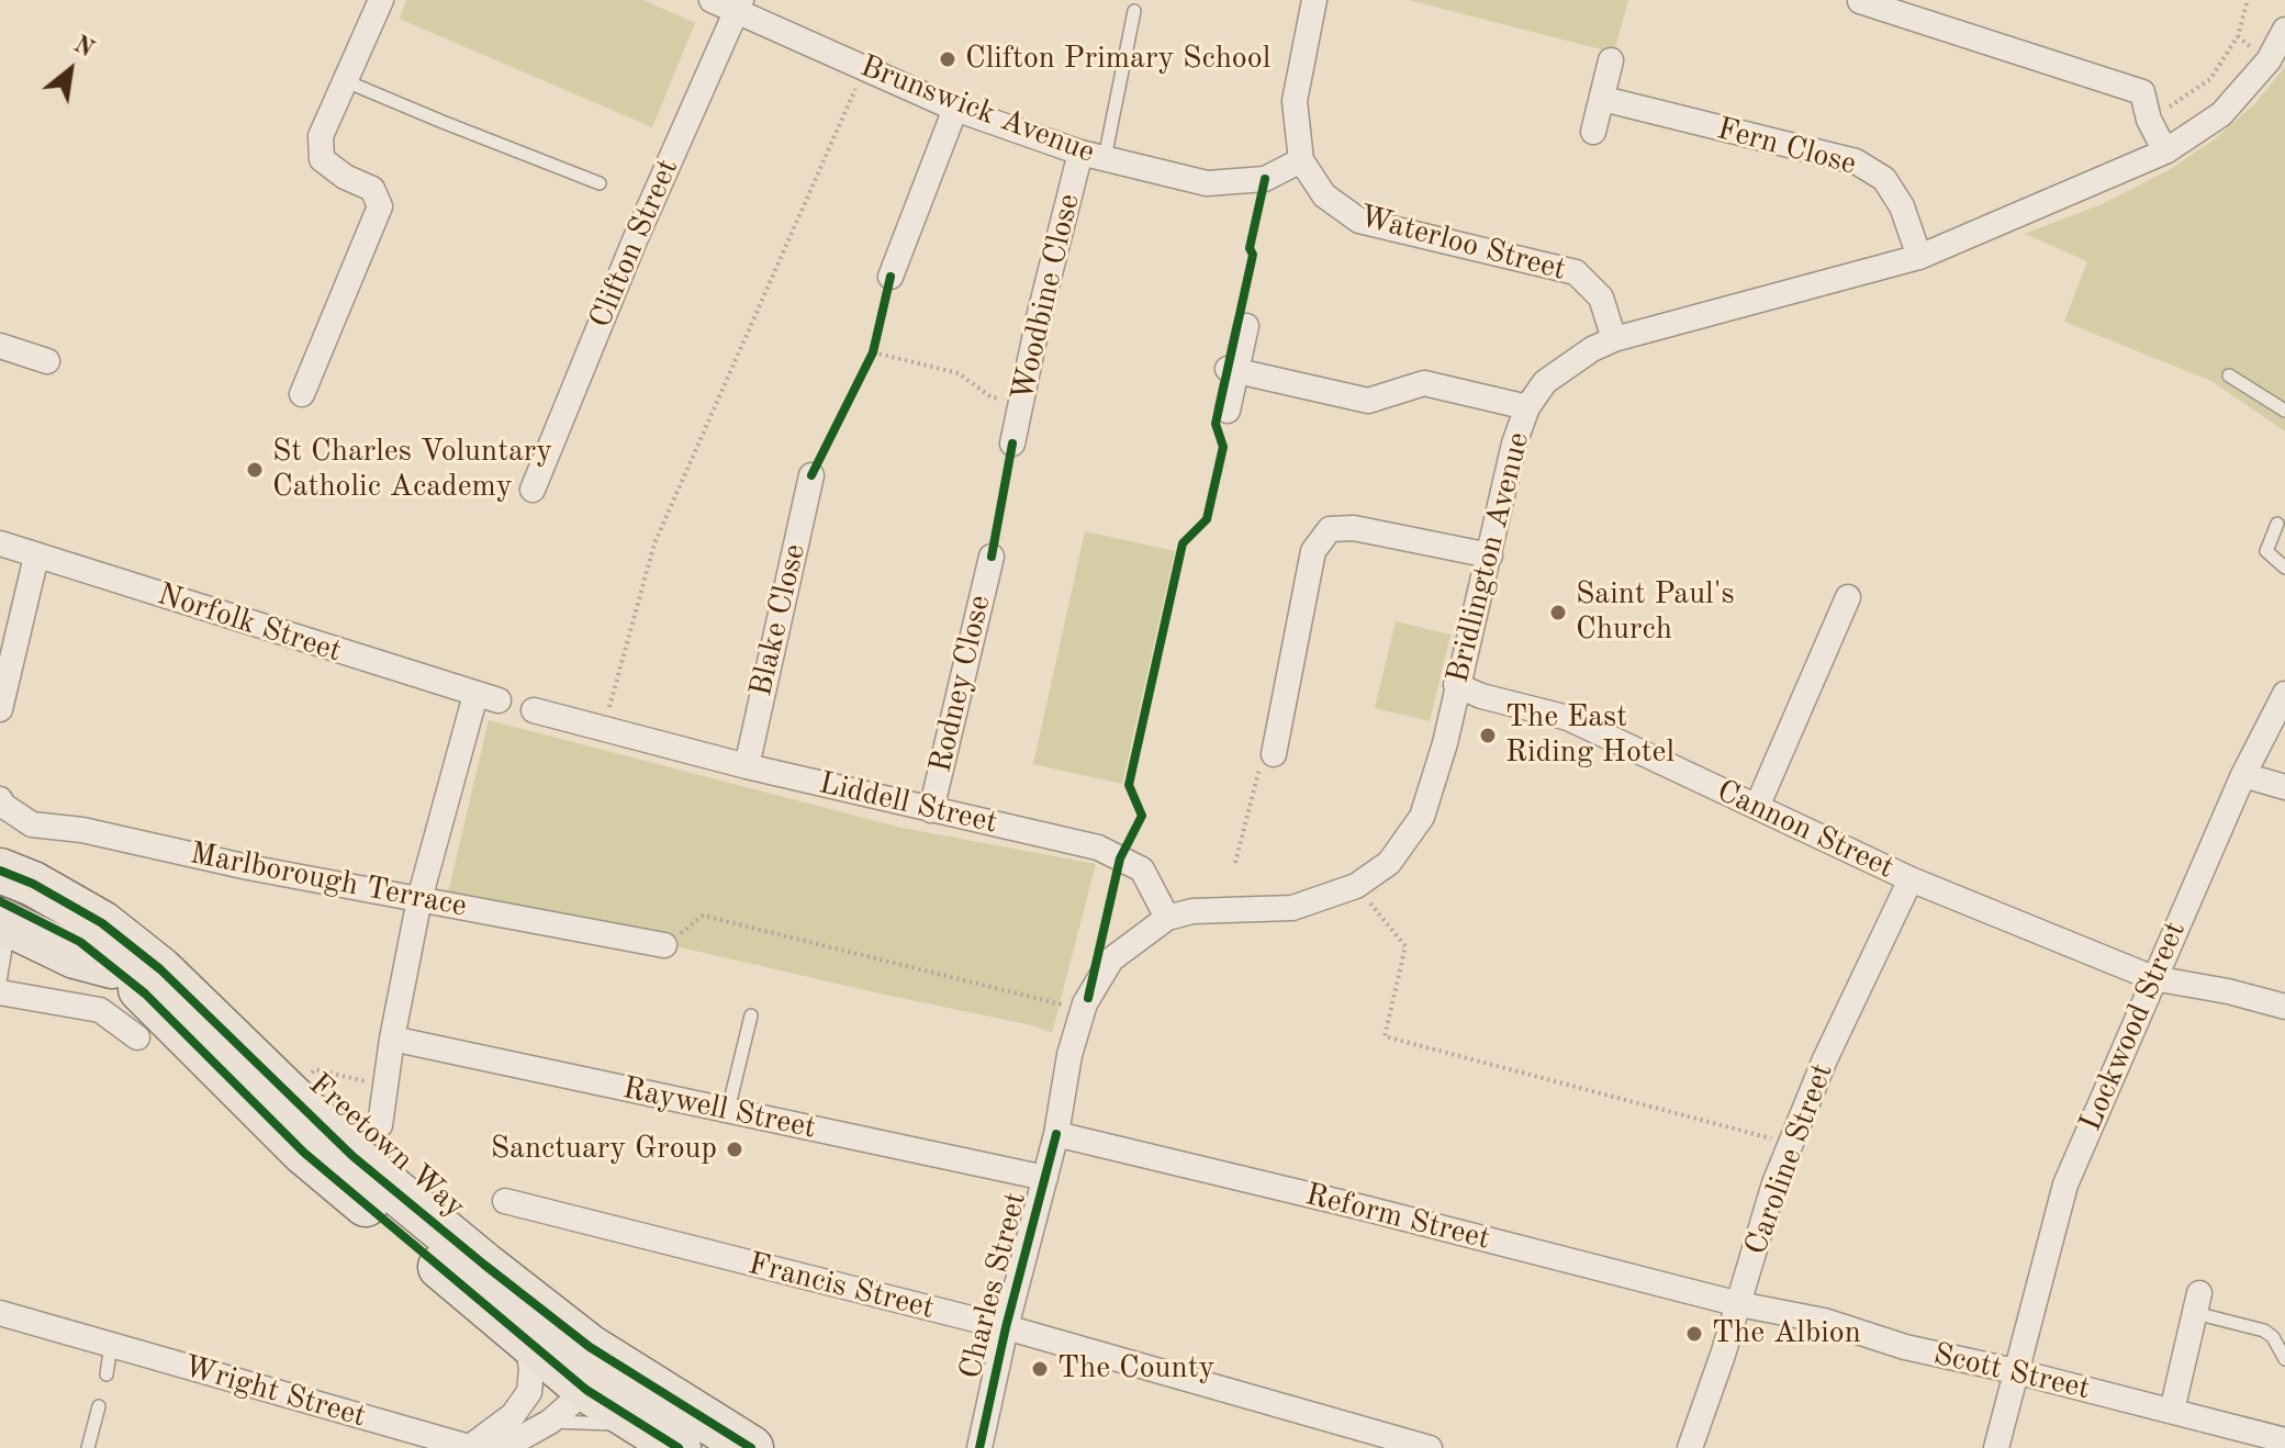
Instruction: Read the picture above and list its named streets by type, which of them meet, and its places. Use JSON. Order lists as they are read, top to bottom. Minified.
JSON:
{"streets":{"highway":["Freetown Way"],"street":["Brunswick Avenue","Fern Close","Clifton Street","Waterloo Street","Woodbine Close","Bridlington Avenue","Blake Close","Norfolk Street","Rodney Close","Liddell Street","Cannon Street","Marlborough Terrace","Lockwood Street","Raywell Street","Caroline Street","Reform Street","Charles Street","Francis Street","Scott Street","Wright Street"]},"crossings":[["Brunswick Avenue","Clifton Street"],["Brunswick Avenue","Waterloo Street"],["Brunswick Avenue","Woodbine Close"],["Fern Close","Bridlington Avenue"],["Waterloo Street","Bridlington Avenue"],["Bridlington Avenue","Liddell Street"],["Bridlington Avenue","Cannon Street"],["Bridlington Avenue","Reform Street"],["Bridlington Avenue","Charles Street"],["Blake Close","Liddell Street"],["Norfolk Street","Marlborough Terrace"],["Rodney Close","Liddell Street"],["Cannon Street","Lockwood Street"],["Cannon Street","Caroline Street"],["Lockwood Street","Scott Street"],["Raywell Street","Charles Street"],["Freetown Way","Wright Street"],["Caroline Street","Reform Street"],["Caroline Street","Scott Street"],["Reform Street","Charles Street"],["Reform Street","Scott Street"],["Charles Street","Francis Street"]],"places":["Clifton Primary School","St Charles Voluntary Catholic Academy","Saint Paul's Church","The East Riding Hotel","Sanctuary Group","The Albion","The County"],"north":"top right"}
